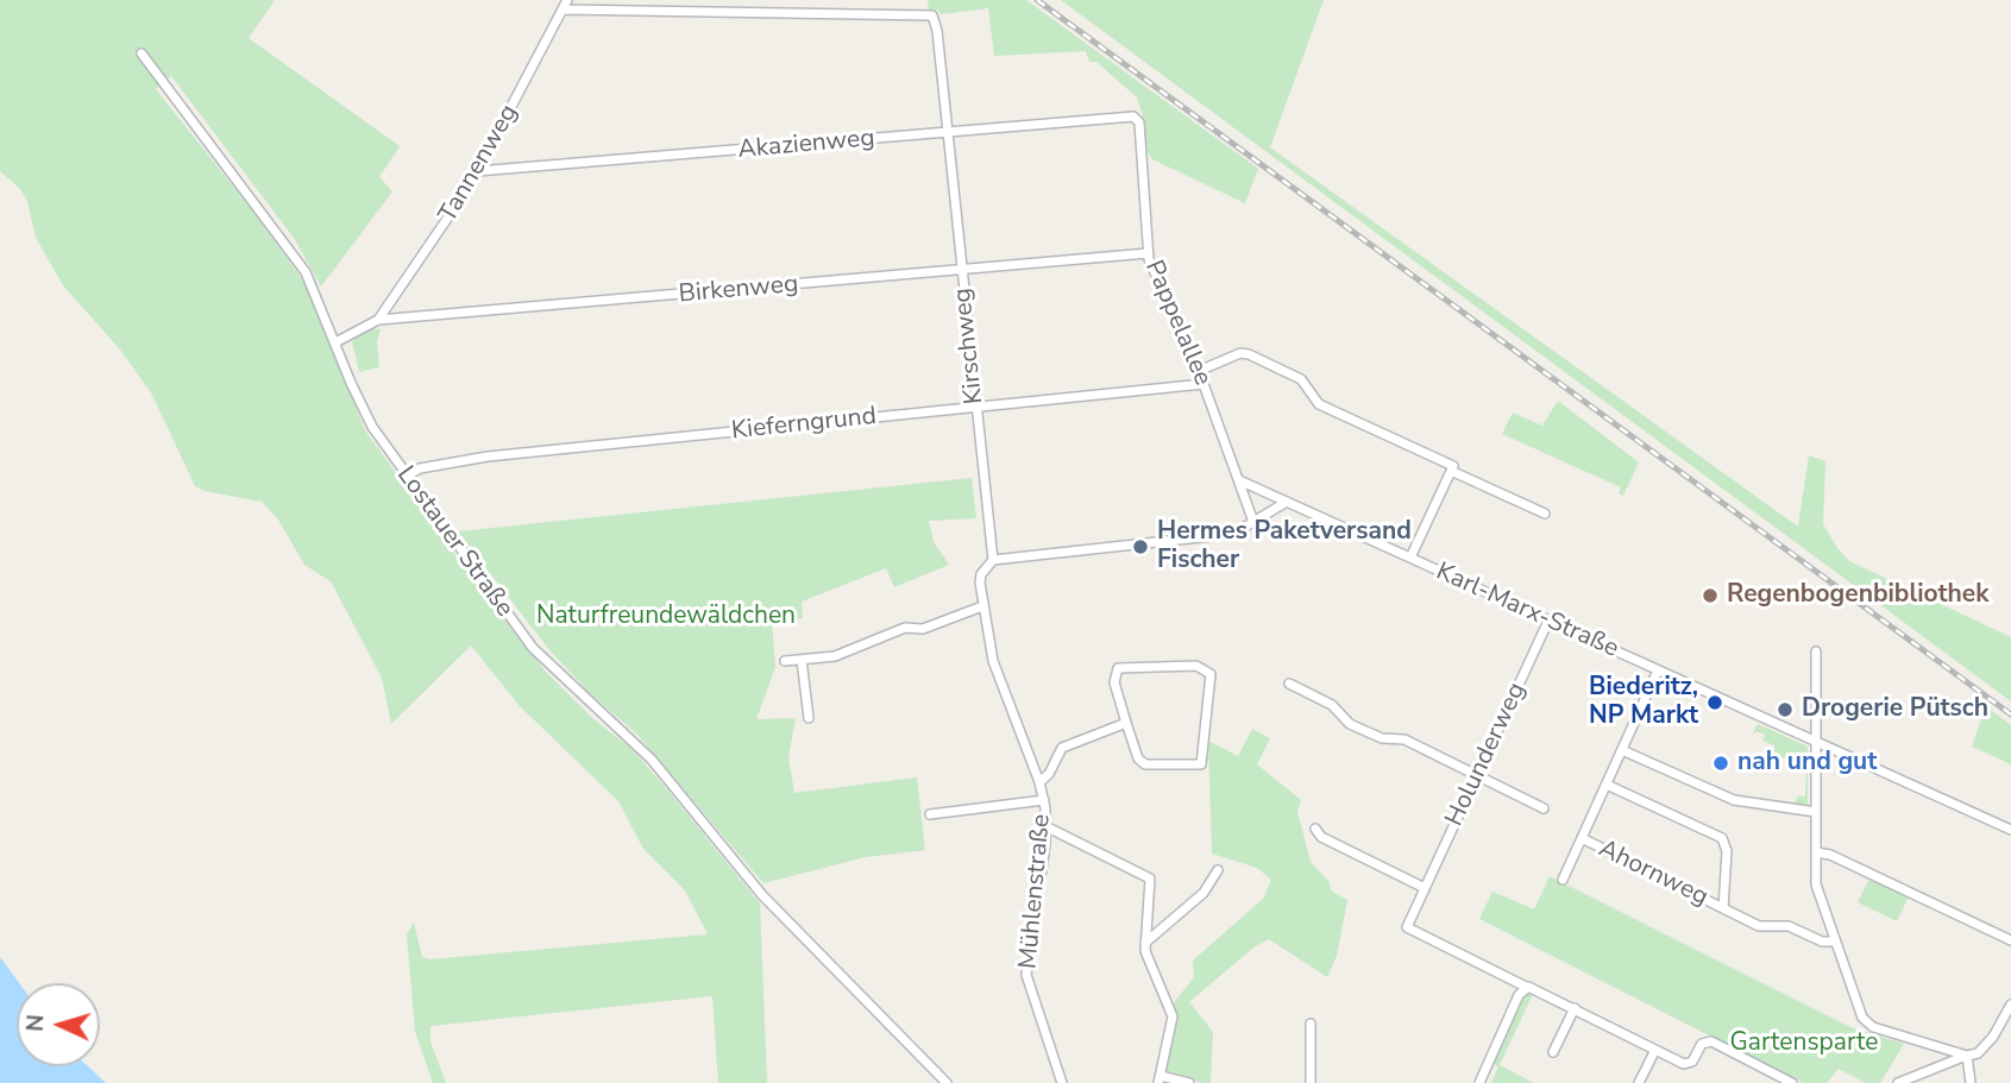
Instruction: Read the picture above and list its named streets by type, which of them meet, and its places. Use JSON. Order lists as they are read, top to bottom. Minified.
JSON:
{"streets":{"street":["Akazienweg","Tannenweg","Birkenweg","Pappelallee","Kirschweg","Kieferngrund","Lostauer Straße","Karl-Marx-Straße","Holunderweg","Ahornweg","Mühlenstraße"]},"crossings":[["Akazienweg","Tannenweg"],["Akazienweg","Pappelallee"],["Akazienweg","Kirschweg"],["Tannenweg","Birkenweg"],["Tannenweg","Kirschweg"],["Birkenweg","Pappelallee"],["Birkenweg","Kirschweg"],["Birkenweg","Lostauer Straße"],["Pappelallee","Kieferngrund"],["Pappelallee","Karl-Marx-Straße"],["Kirschweg","Kieferngrund"],["Kirschweg","Mühlenstraße"],["Kieferngrund","Lostauer Straße"],["Karl-Marx-Straße","Holunderweg"],["Karl-Marx-Straße","Ahornweg"]],"parks":["Naturfreundewäldchen","Gartensparte"],"places":["Hermes Paketversand Fischer","Regenbogenbibliothek","Biederitz, NP Markt","Drogerie Pütsch","nah und gut"],"north":"left"}
